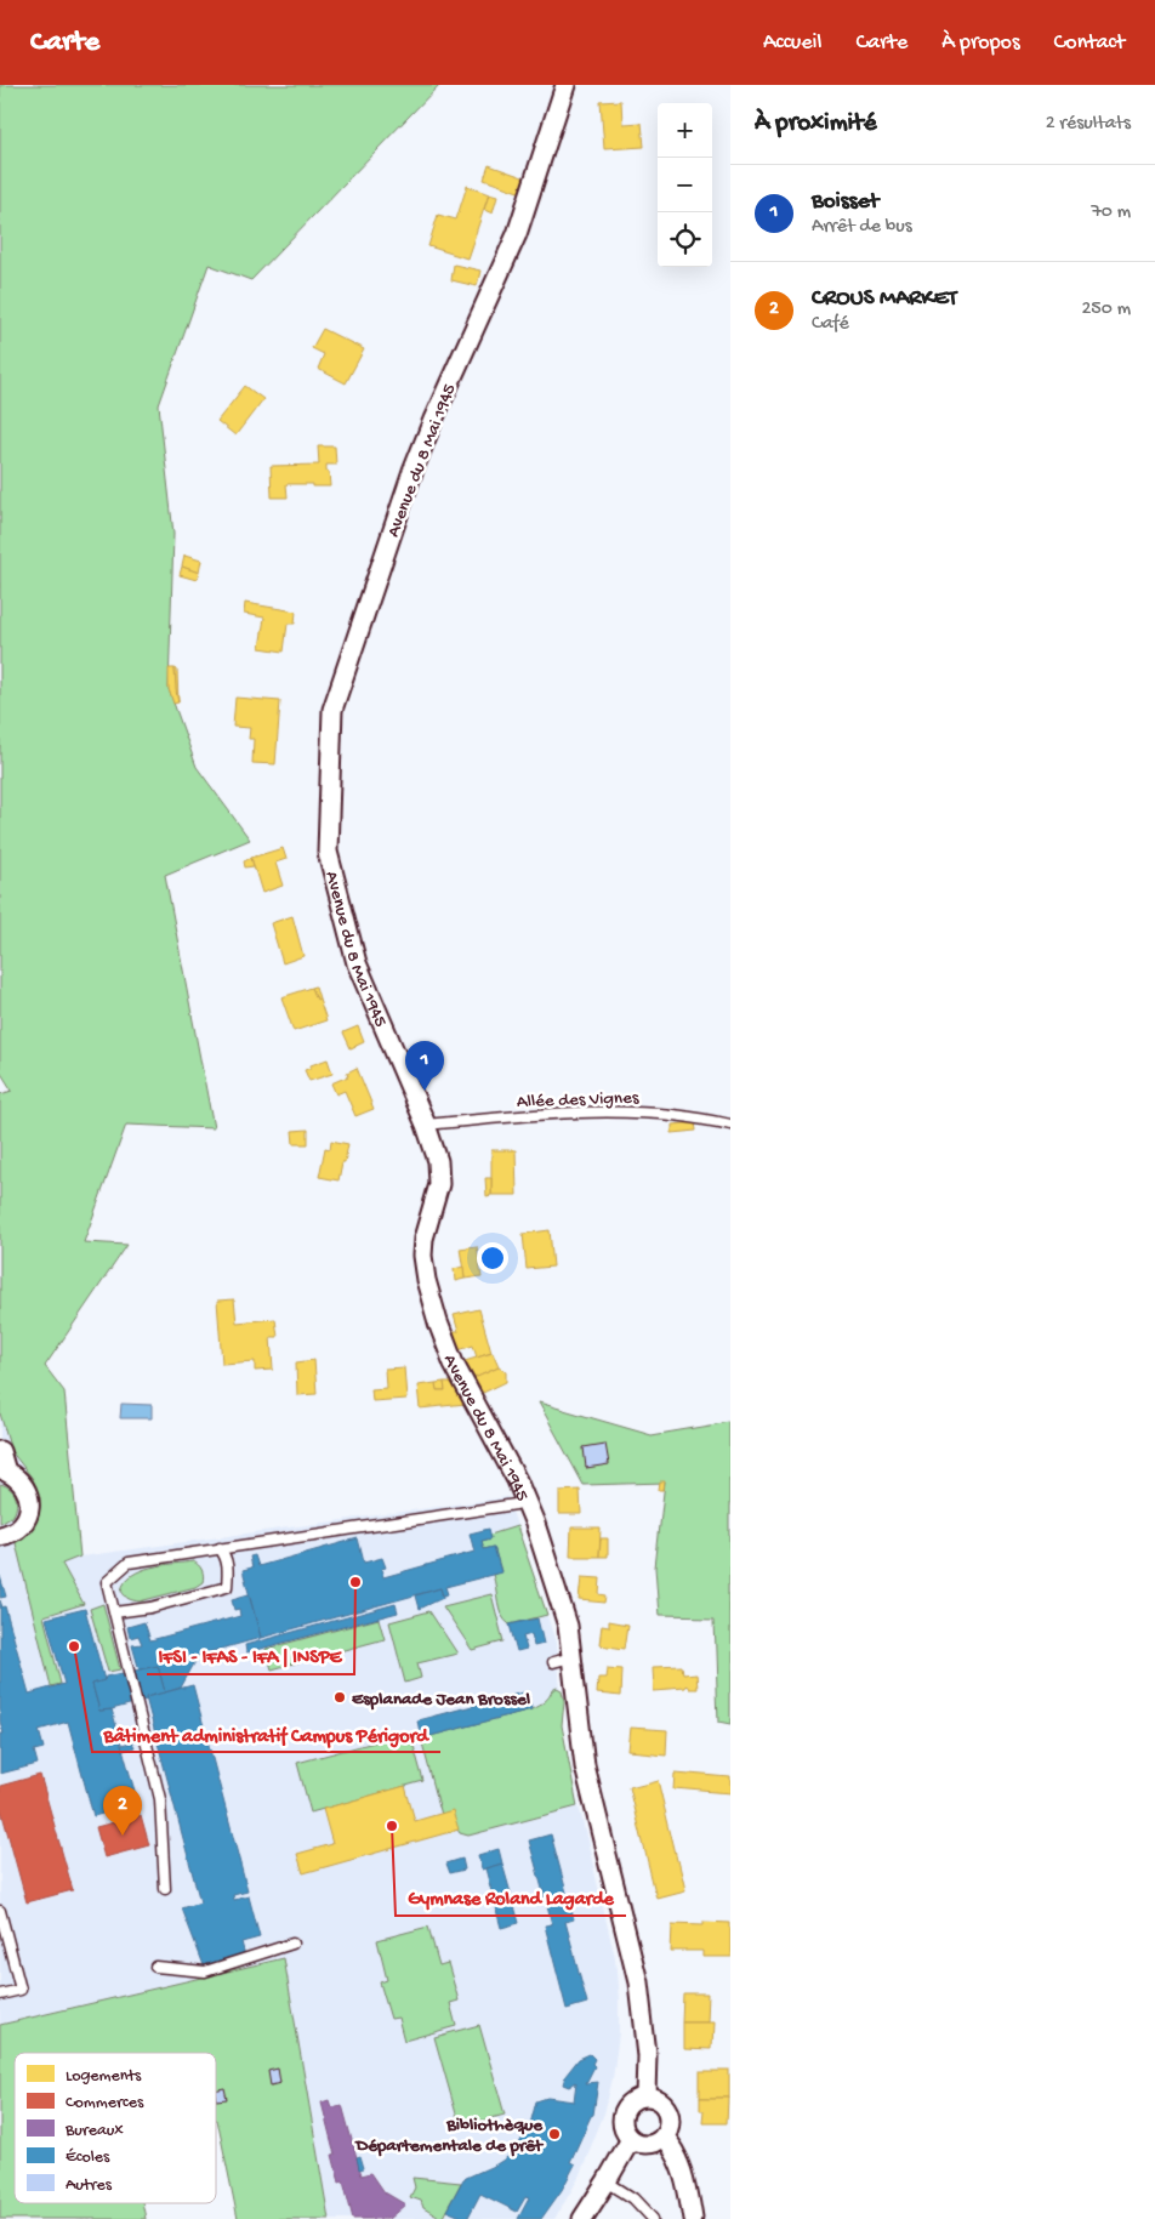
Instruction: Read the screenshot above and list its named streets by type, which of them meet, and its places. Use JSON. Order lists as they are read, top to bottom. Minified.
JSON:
{"streets":{"street":["Avenue du 8 Mai 1945"],"lane":["Allée des Vignes"]},"crossings":[["Avenue du 8 Mai 1945","Allée des Vignes"]],"places":["IFSI - IFAS - IFA | INSPE","Bâtiment administratif Campus Périgord","Esplanade Jean Brossel","Gymnase Roland Lagarde","Bibliothèque Départementale de prêt"],"legend":["Logements","Commerces","Bureaux","Écoles","Autres"],"page":{"header":"Carte","nav":["Accueil","Carte","À propos","Contact"],"heading":["À proximité","2 résultats"],"map_buttons":["+","−"],"list":[{"mark":"1","name":"Boisset","note":"Arrêt de bus","value":"70 m"},{"mark":"2","name":"CROUS MARKET","note":"Café","value":"250 m"}],"pins":["1","2"]}}
